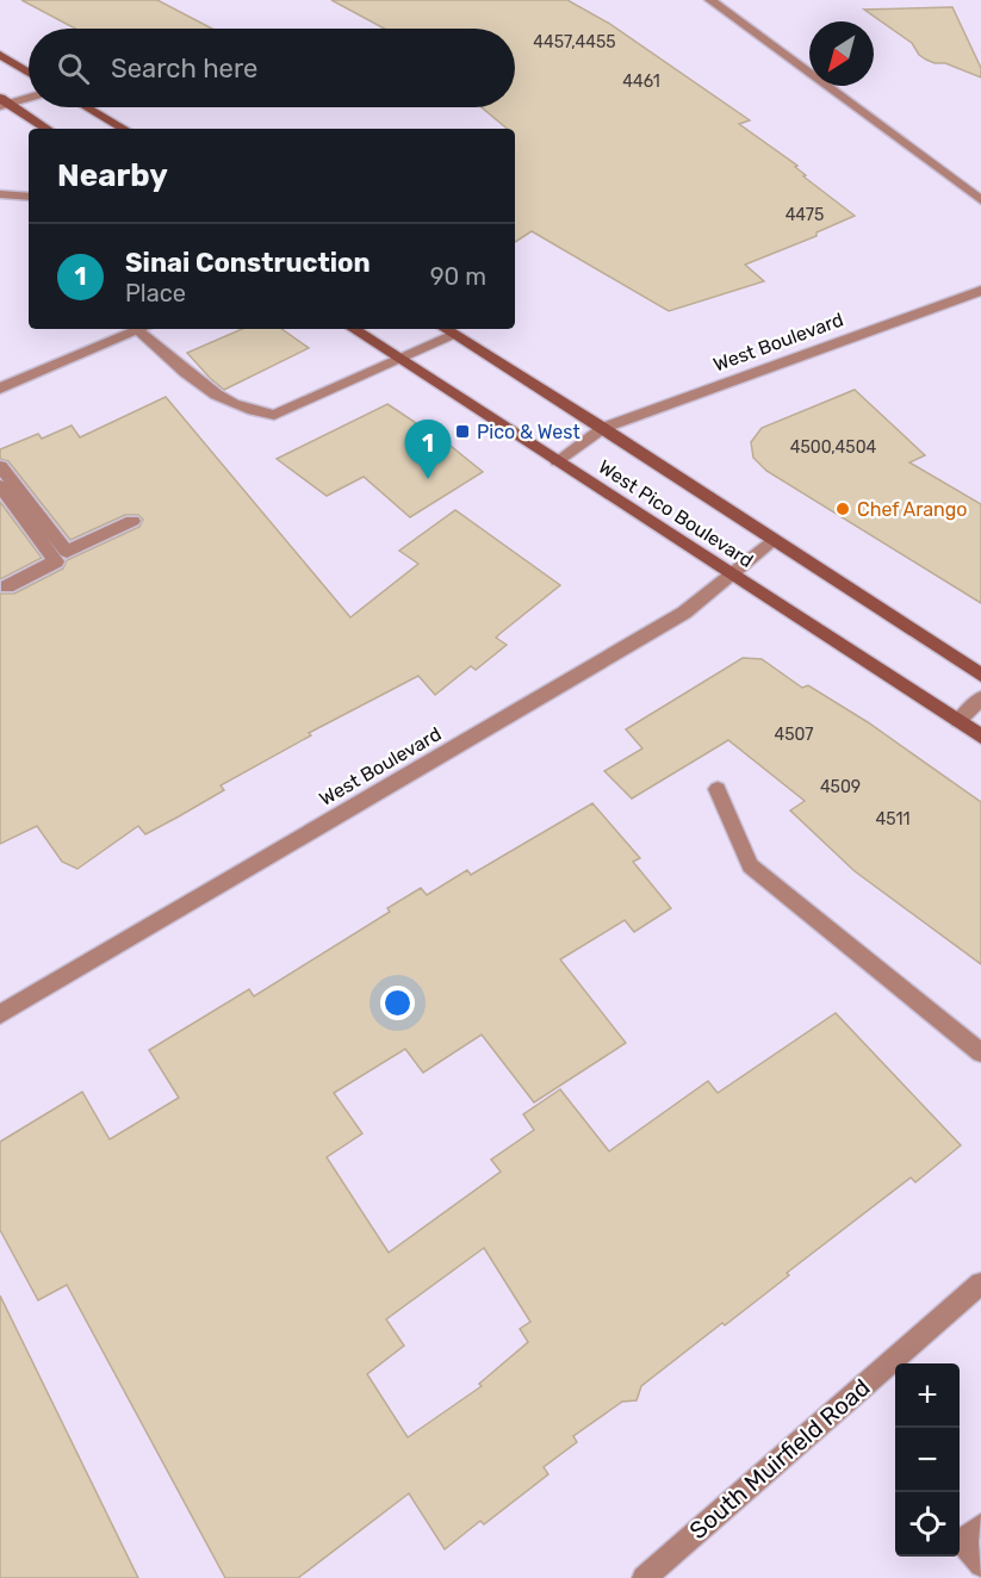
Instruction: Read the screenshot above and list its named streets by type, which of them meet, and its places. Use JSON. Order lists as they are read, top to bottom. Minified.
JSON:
{"streets":{"main road":["West Pico Boulevard"],"street":["West Boulevard","South Muirfield Road"]},"crossings":[["West Boulevard","West Pico Boulevard"]],"places":{"transit":["Pico & West"],"other":["Chef Arango"]},"house_numbers":["4457,4455","4461","4475","4500,4504","4507","4509","4511"],"north":"bottom left","page":{"search":"Search here","heading":"Nearby","list":[{"mark":"1","name":"Sinai Construction","note":"Place","value":"90 m"}],"pins":"1","map_buttons":["+","−"]}}
